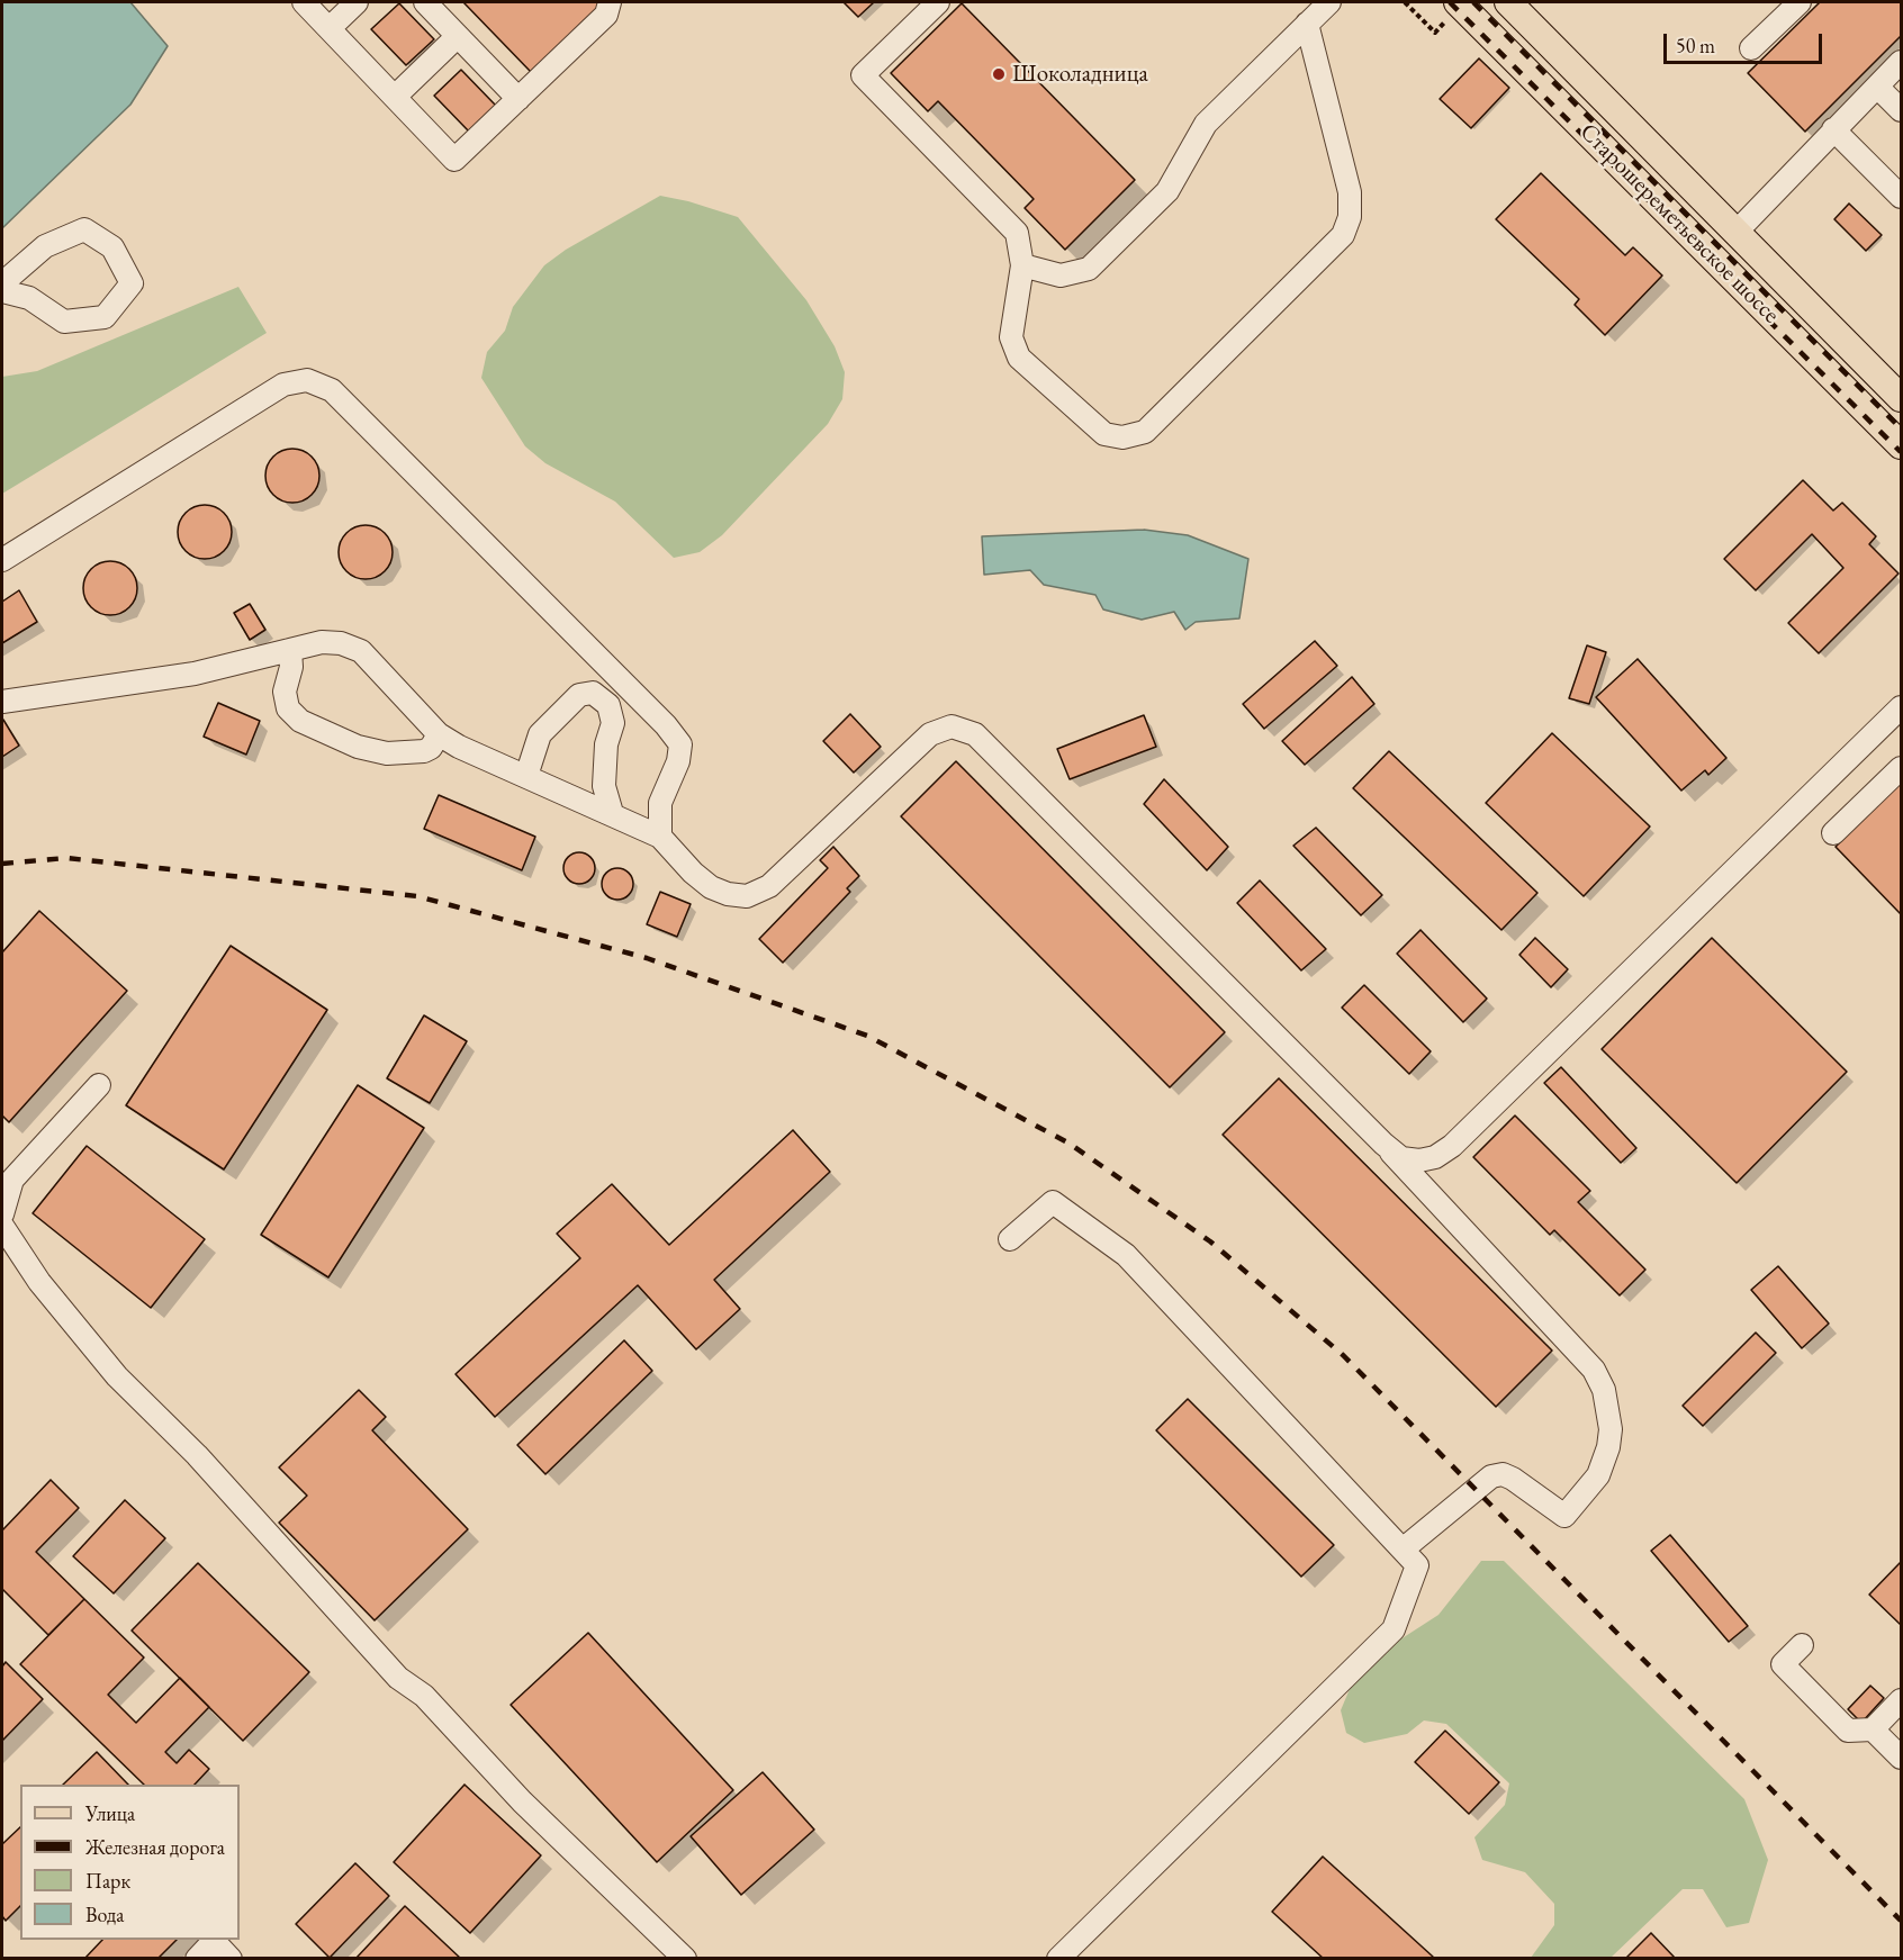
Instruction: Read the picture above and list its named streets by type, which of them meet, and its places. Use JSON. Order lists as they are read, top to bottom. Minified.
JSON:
{"streets":{"main road":["Старошереметьевское шоссе"]},"places":["Шоколадница"],"legend":["Улица","Железная дорога","Парк","Вода"],"scale_bar":"50 m"}
